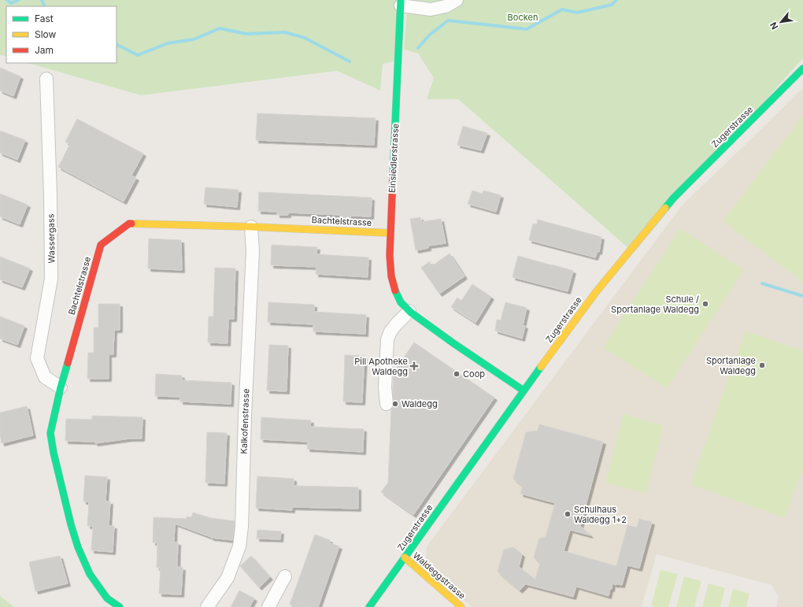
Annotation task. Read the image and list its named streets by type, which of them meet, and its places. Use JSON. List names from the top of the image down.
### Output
{
  "streets": {
    "street": [
      "Zugerstrasse",
      "Einsiedlerstrasse",
      "Bachtelstrasse",
      "Wassergass",
      "Kalkofenstrasse",
      "Waldeggstrasse"
    ]
  },
  "crossings": [
    ["Zugerstrasse", "Einsiedlerstrasse"],
    ["Zugerstrasse", "Waldeggstrasse"],
    ["Einsiedlerstrasse", "Bachtelstrasse"],
    ["Bachtelstrasse", "Wassergass"],
    ["Bachtelstrasse", "Kalkofenstrasse"]
  ],
  "parks": ["Bocken"],
  "places": {
    "other": [
      "Schule / Sportanlage Waldegg",
      "Sportanlage Waldegg",
      "Coop",
      "Waldegg",
      "Schulhaus Waldegg 1+2"
    ],
    "health": ["Pill Apotheke Waldegg"]
  },
  "legend": ["Fast", "Slow", "Jam"],
  "north": "bottom left"
}
